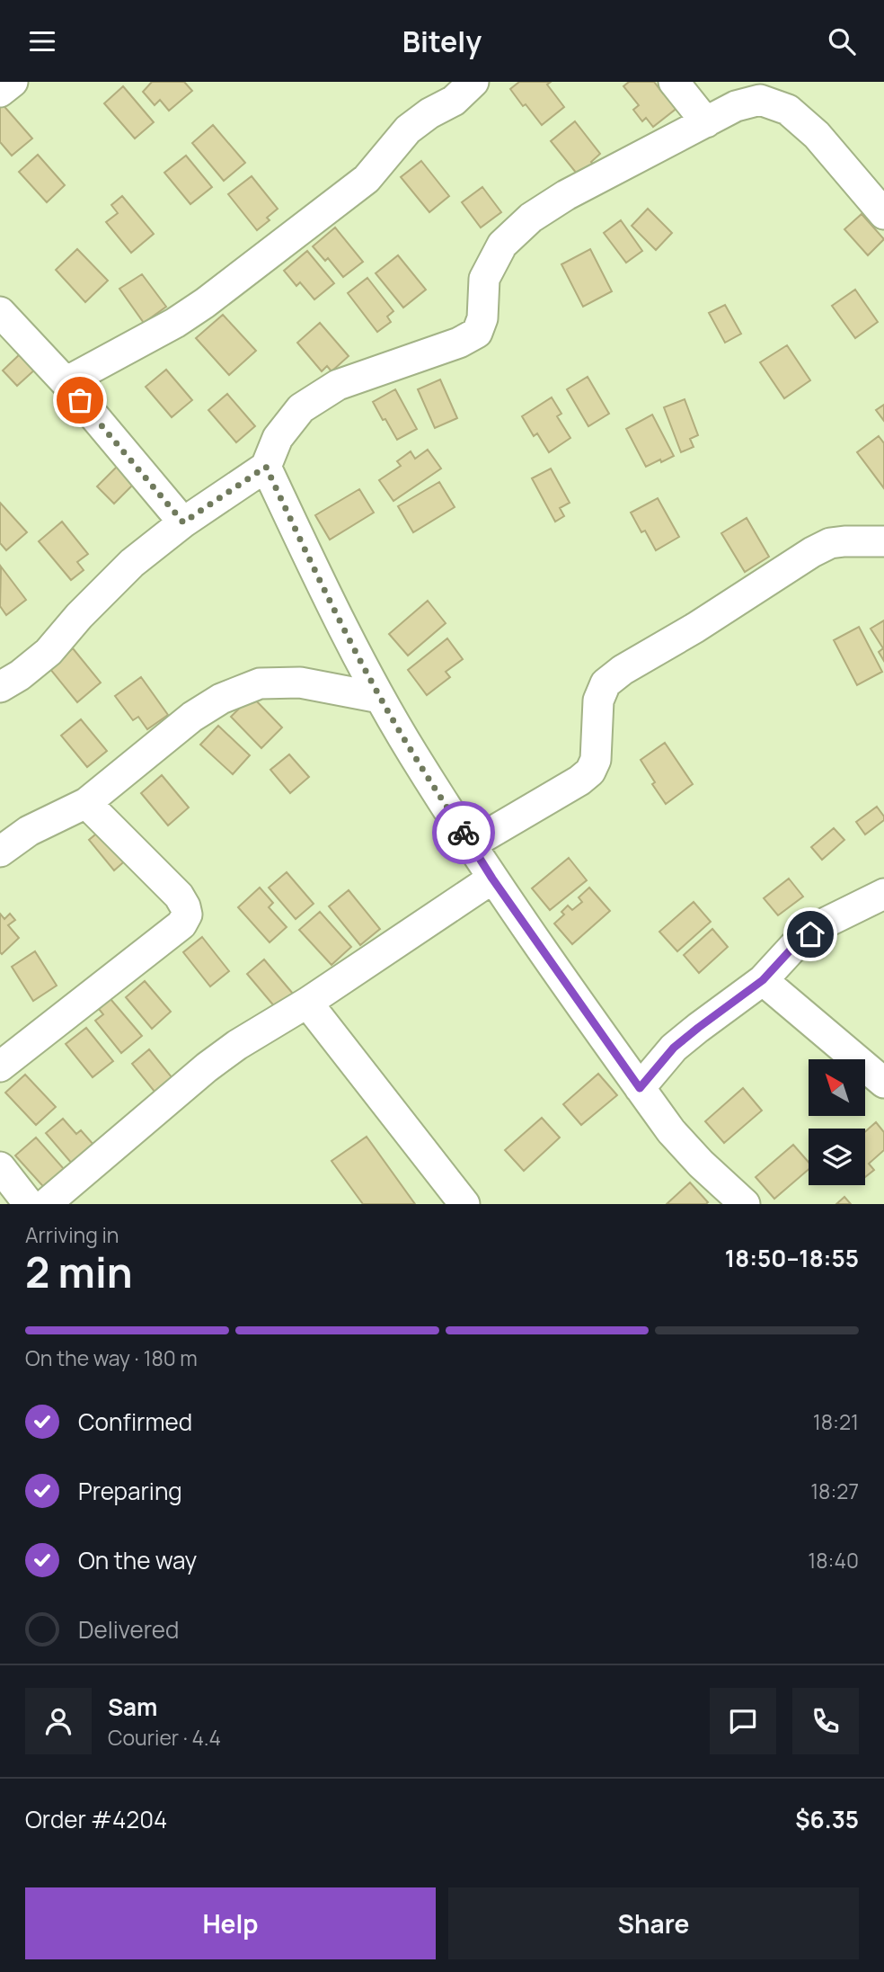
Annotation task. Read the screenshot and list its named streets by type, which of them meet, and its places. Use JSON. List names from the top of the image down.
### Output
{
  "north": "top left",
  "page": {
    "header": "Bitely",
    "heading": ["2 min", "Arriving in", "18:50–18:55"],
    "panel": [
      "Sam",
      "Courier · 4.4",
      "Order #4204",
      "$6.35"
    ],
    "bar": "On the way · 180 m",
    "list": [
      ["Confirmed", "18:21"],
      ["Preparing", "18:27"],
      ["On the way", "18:40"],
      "Delivered"
    ],
    "buttons": ["Help", "Share"]
  }
}
